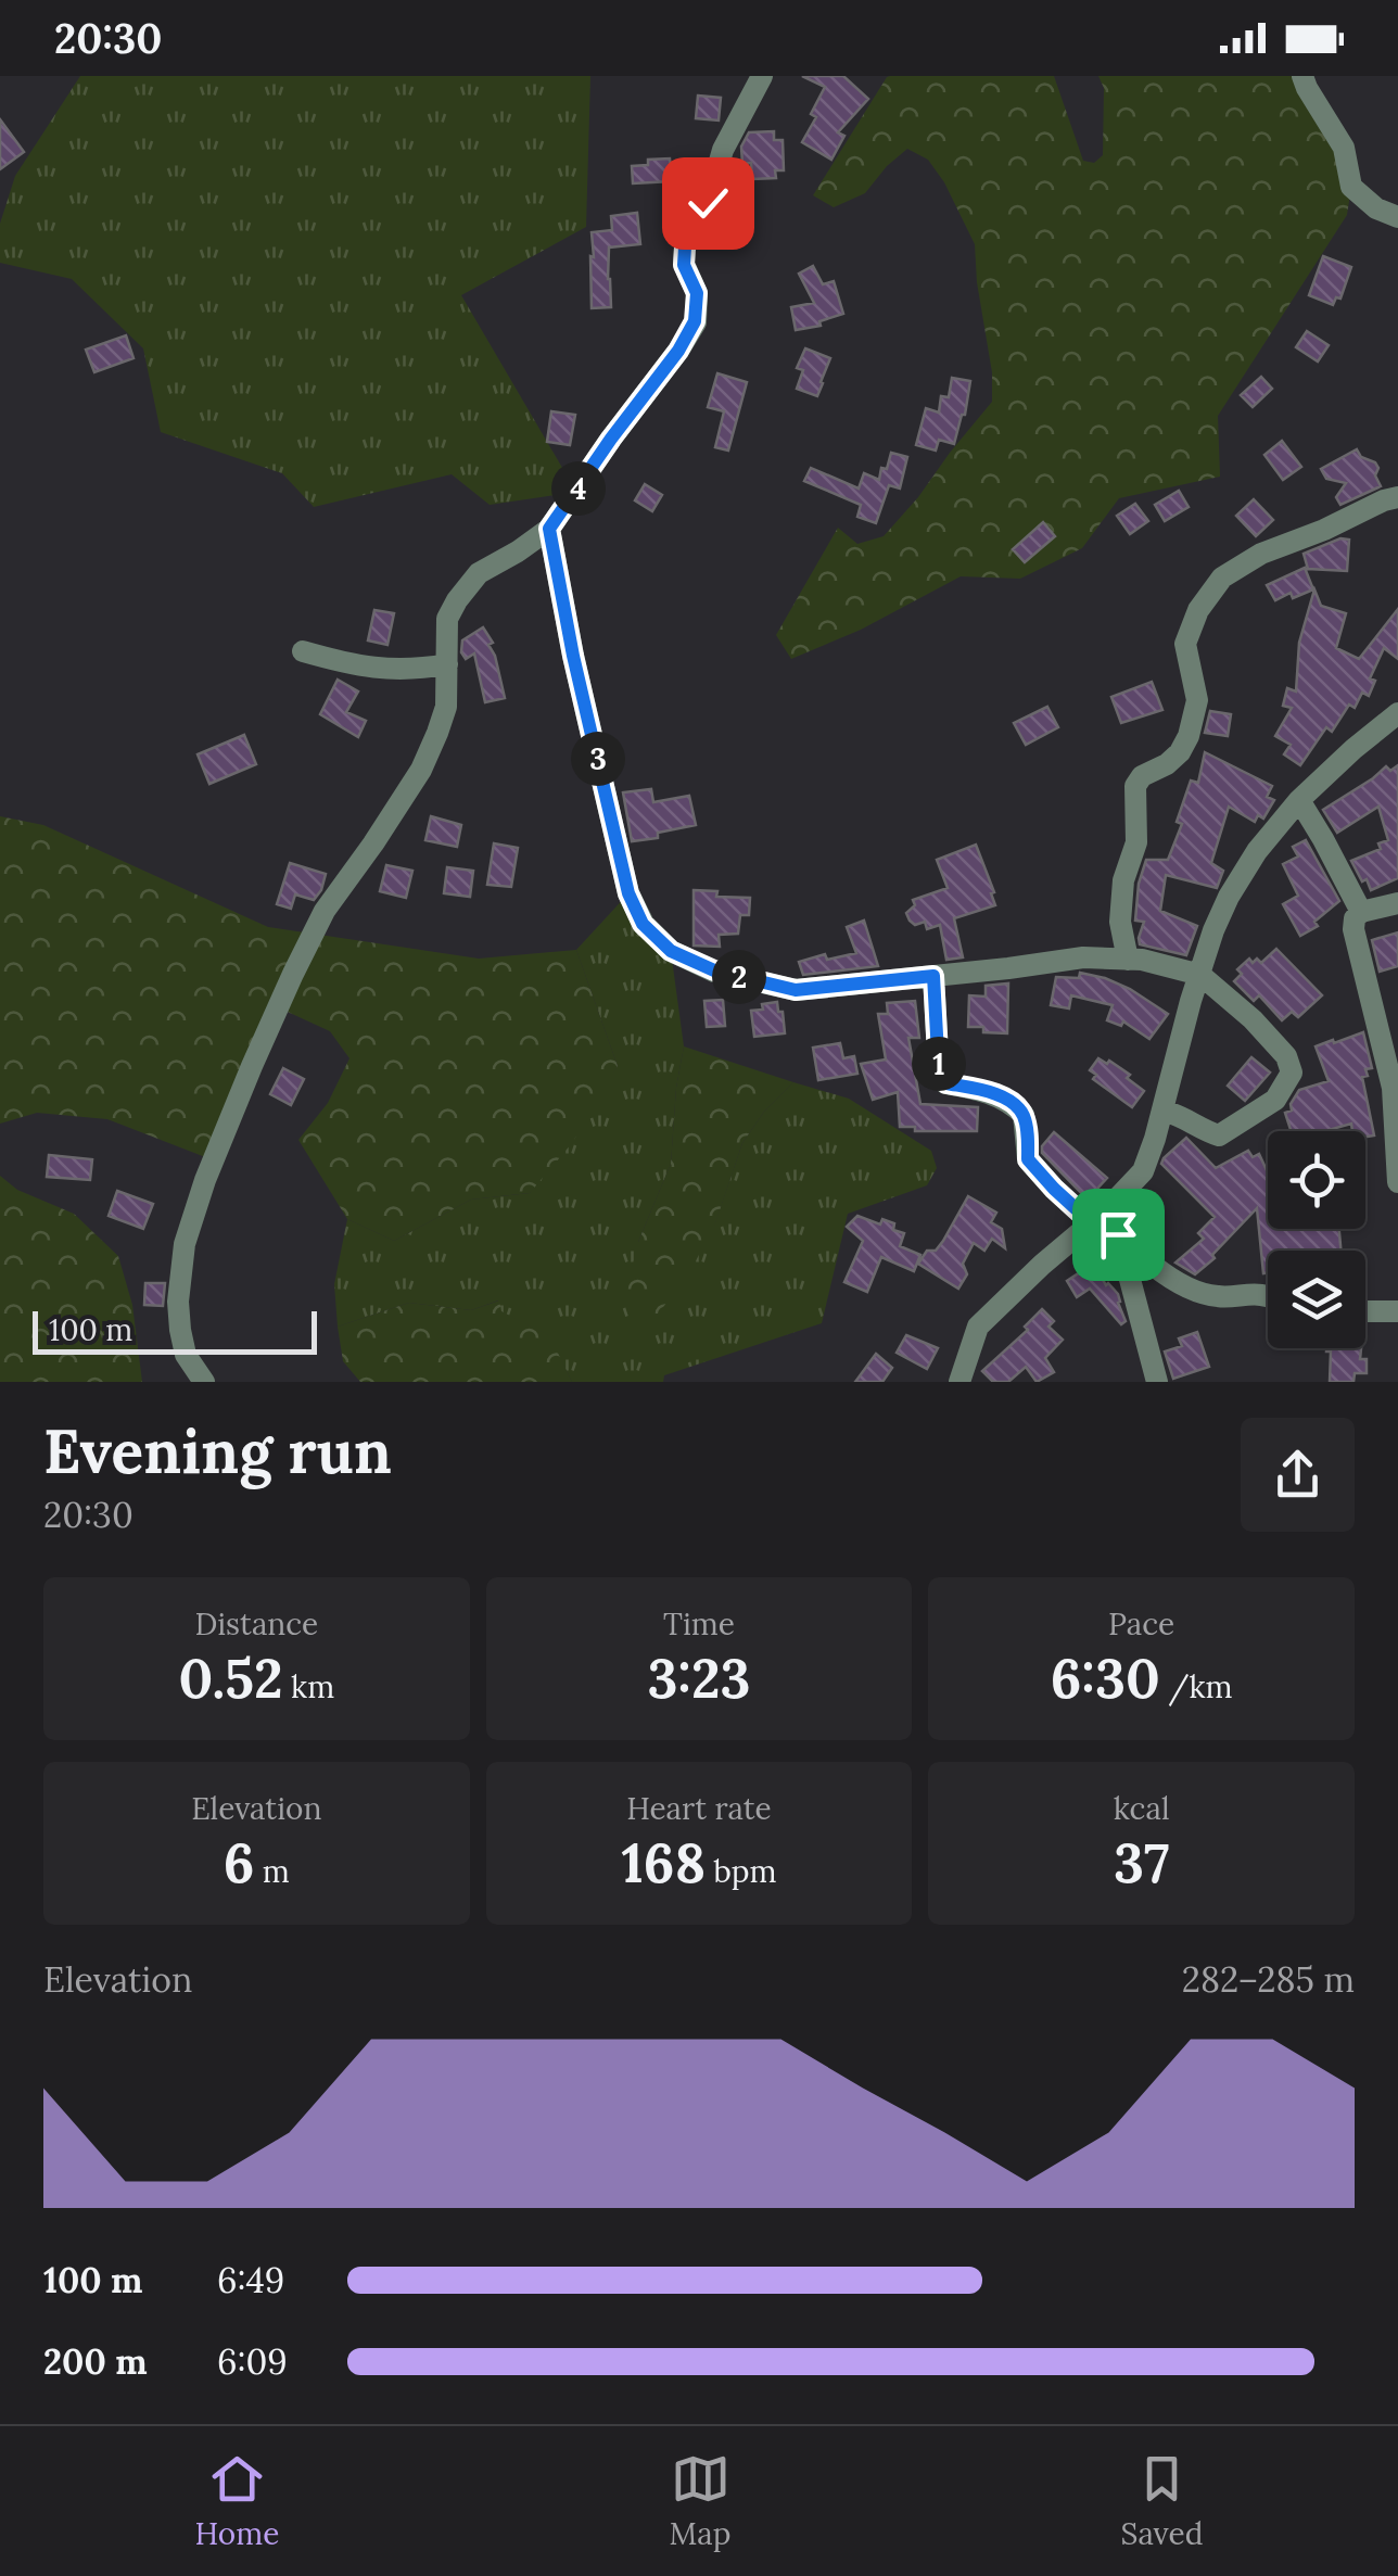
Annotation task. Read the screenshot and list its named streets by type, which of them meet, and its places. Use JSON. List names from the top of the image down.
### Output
{
  "scale_bar": "100 m",
  "page": {
    "status": "20:30",
    "pins": [
      "4",
      "3",
      "2",
      "1"
    ],
    "scale": "100 m",
    "heading": ["Evening run", "20:30"],
    "stats": [
      ["Distance", "0.52 km"],
      ["Time", "3:23"],
      ["Pace", "6:30 /km"],
      ["Elevation", "6 m"],
      ["Heart rate", "168 bpm"],
      ["kcal", "37"]
    ],
    "chart": ["Elevation", "282–285 m"],
    "list": [
      {
        "name": "100 m",
        "note": "6:49"
      },
      {
        "name": "200 m",
        "note": "6:09"
      }
    ],
    "tabs": ["Home", "Map", "Saved"]
  }
}
